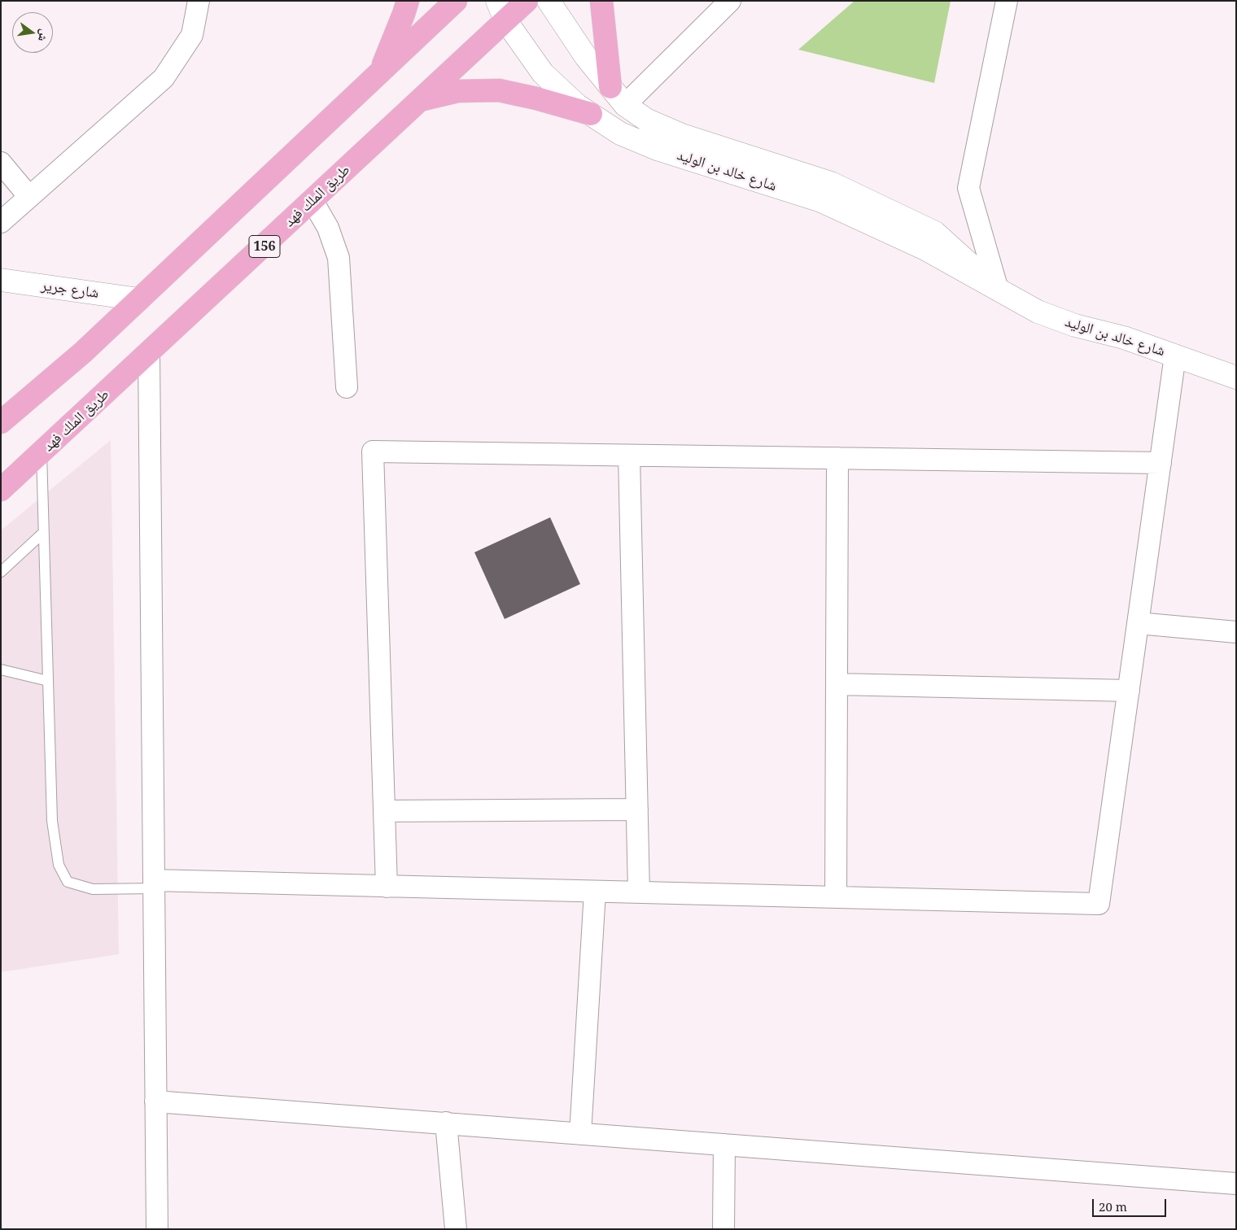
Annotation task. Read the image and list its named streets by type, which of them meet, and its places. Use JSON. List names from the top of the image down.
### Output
{
  "streets": {
    "highway": ["طريق الملك فهد", "156"],
    "street": ["شارع خالد بن الوليد", "شارع جرير"]
  },
  "crossings": [
    ["شارع خالد بن الوليد", "طريق الملك فهد"]
  ],
  "scale_bar": "20 m",
  "north": "right"
}
